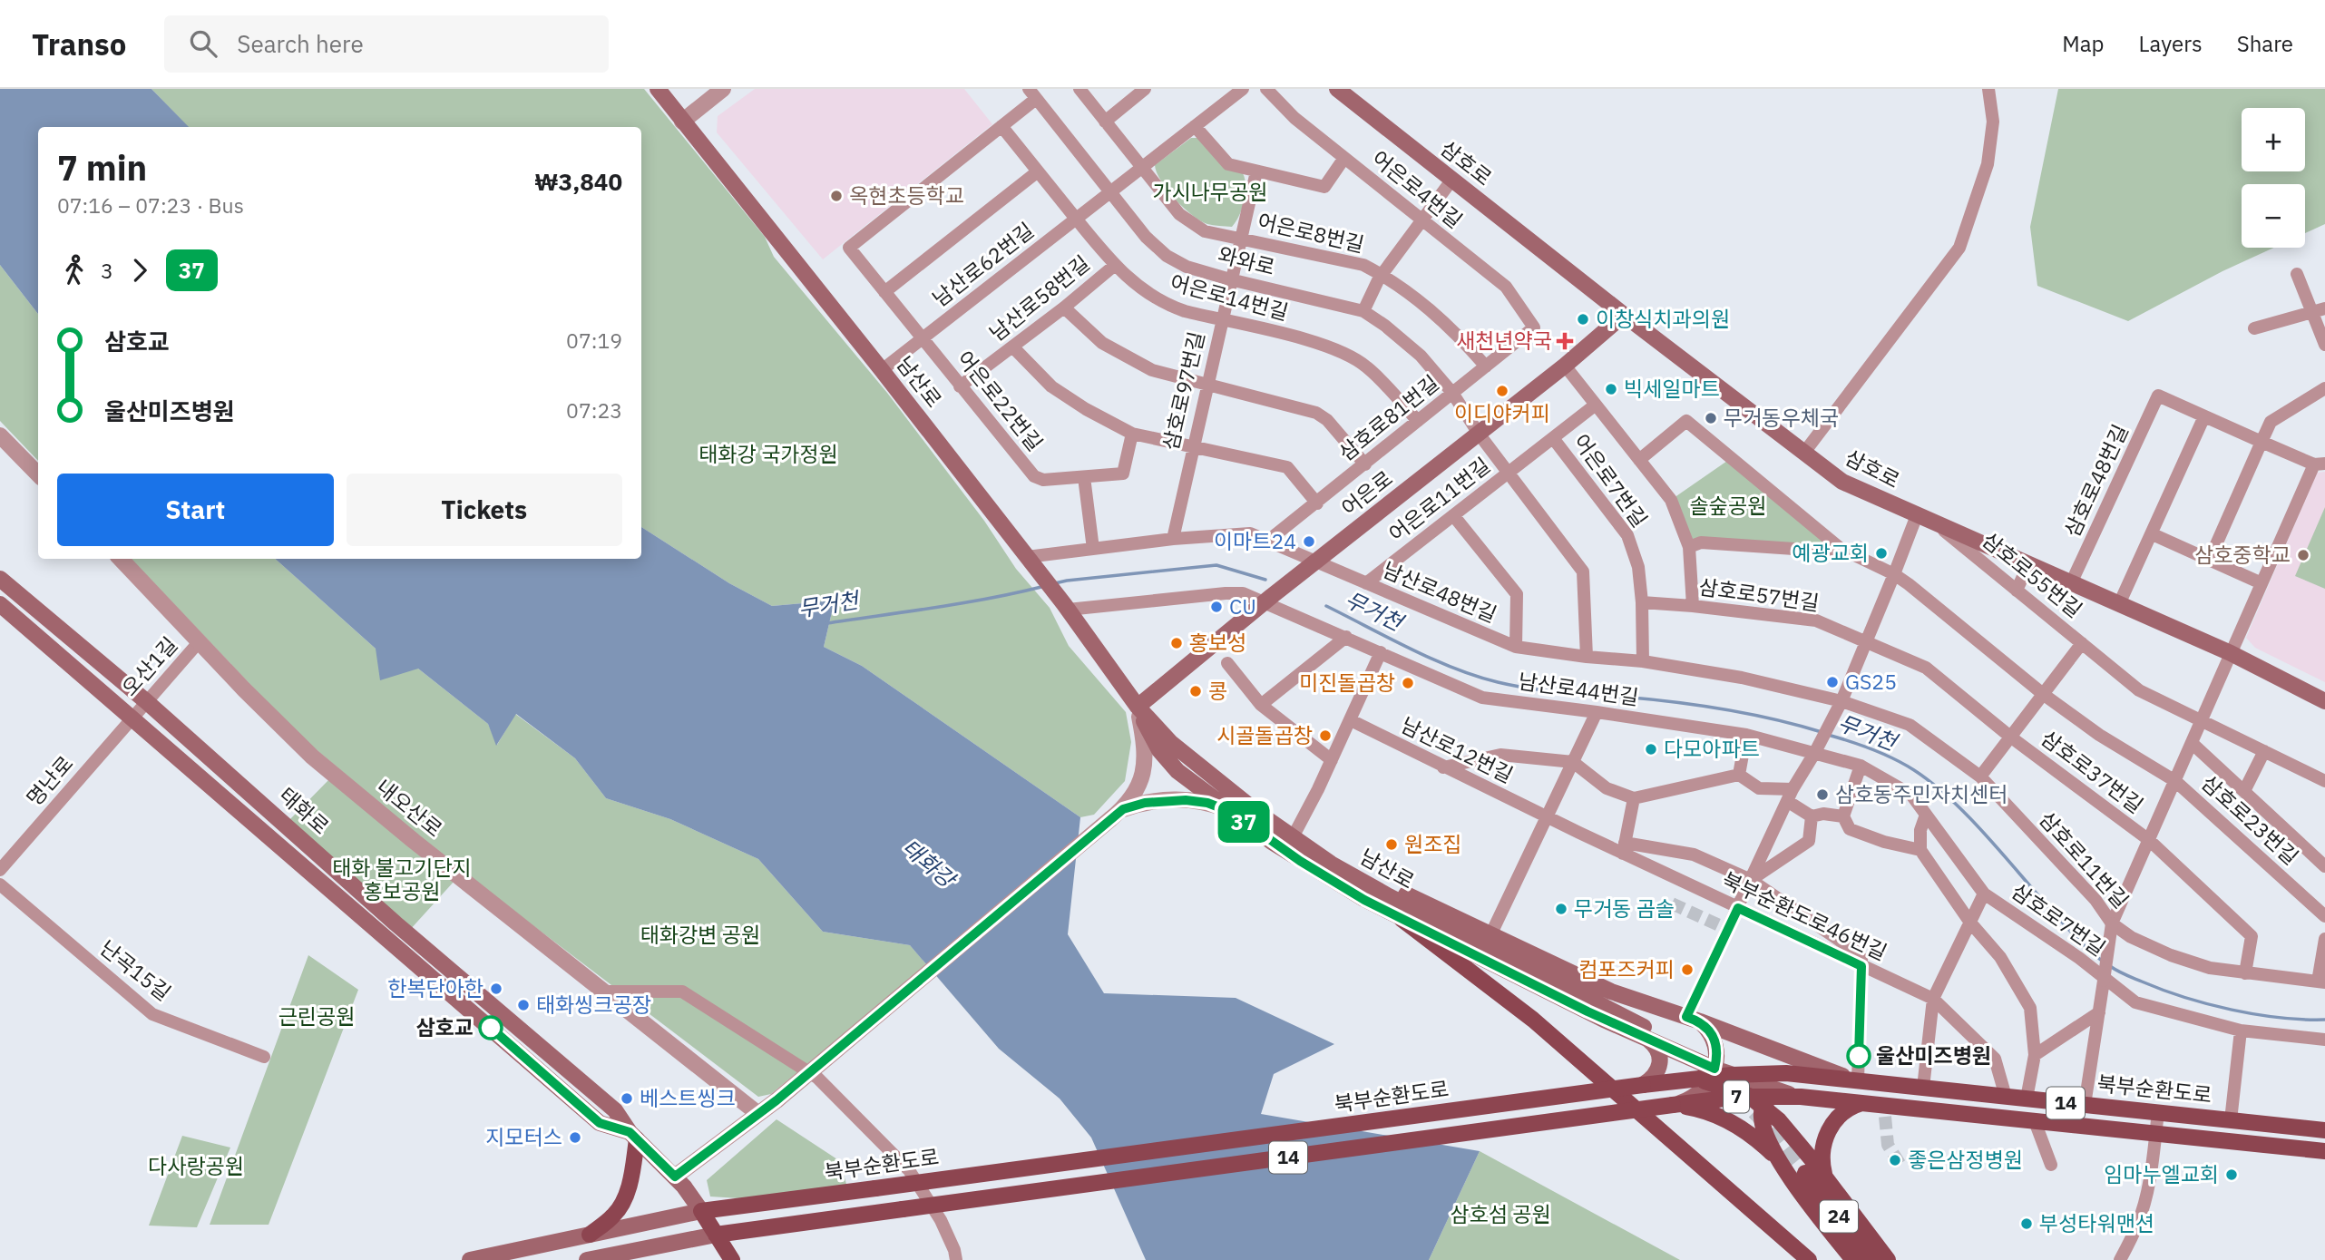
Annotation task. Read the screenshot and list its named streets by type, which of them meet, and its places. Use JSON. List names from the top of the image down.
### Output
{
  "streets": {
    "main road": [
      "삼호로",
      "남산로",
      "어은로",
      "태화로",
      "북부순환도로",
      "7",
      "14",
      "24"
    ],
    "street": [
      "어은로4번길",
      "어은로8번길",
      "와와로",
      "남산로62번길",
      "어은로14번길",
      "남산로58번길",
      "삼호로97번길",
      "어은로22번길",
      "삼호로81번길",
      "어은로7번길",
      "삼호로48번길",
      "어은로11번길",
      "삼호로55번길",
      "남산로48번길",
      "삼호로57번길",
      "오산1길",
      "남산로44번길",
      "남산로12번길",
      "삼호로37번길",
      "명난로",
      "내오산로",
      "삼호로23번길",
      "삼호로11번길",
      "북부순환도로46번길",
      "삼호로7번길",
      "난곡15길"
    ]
  },
  "crossings": [
    ["삼호로", "삼호로48번길"],
    ["삼호로", "어은로"],
    ["삼호로", "삼호로55번길"],
    ["삼호로", "삼호로37번길"],
    ["어은로4번길", "삼호로81번길"],
    ["어은로8번길", "남산로62번길"],
    ["어은로8번길", "삼호로97번길"],
    ["어은로8번길", "삼호로81번길"],
    ["와와로", "남산로62번길"],
    ["와와로", "삼호로97번길"],
    ["와와로", "삼호로81번길"],
    ["와와로", "어은로"],
    ["와와로", "어은로11번길"],
    ["남산로62번길", "어은로14번길"],
    ["남산로62번길", "남산로"],
    ["남산로62번길", "어은로22번길"],
    ["어은로14번길", "남산로58번길"],
    ["어은로14번길", "삼호로97번길"],
    ["어은로14번길", "어은로22번길"],
    ["어은로14번길", "삼호로81번길"],
    ["남산로58번길", "어은로22번길"],
    ["남산로", "어은로"],
    ["남산로", "남산로48번길"],
    ["남산로", "남산로44번길"],
    ["삼호로97번길", "남산로48번길"],
    ["삼호로81번길", "남산로48번길"],
    ["어은로7번길", "남산로48번길"],
    ["어은로7번길", "삼호로57번길"],
    ["어은로", "어은로11번길"],
    ["어은로", "남산로48번길"],
    ["어은로", "남산로44번길"],
    ["어은로11번길", "남산로48번길"],
    ["삼호로55번길", "삼호로37번길"],
    ["삼호로55번길", "삼호로11번길"],
    ["남산로48번길", "삼호로11번길"],
    ["오산1길", "명난로"],
    ["오산1길", "내오산로"],
    ["오산1길", "태화로"],
    ["남산로44번길", "삼호로7번길"],
    ["남산로12번길", "북부순환도로46번길"],
    ["삼호로37번길", "삼호로23번길"],
    ["삼호로37번길", "삼호로11번길"],
    ["삼호로37번길", "북부순환도로"],
    ["명난로", "태화로"],
    ["태화로", "북부순환도로"],
    ["북부순환도로46번길", "북부순환도로"],
    ["7", "14"]
  ],
  "water": ["무거천", "태화강"],
  "parks": [
    "가시나무공원",
    "태화강 국가정원",
    "솔숲공원",
    "태화 불고기단지 홍보공원",
    "태화강변 공원",
    "근린공원",
    "다사랑공원",
    "삼호섬 공원"
  ],
  "places": {
    "other": [
      "옥현초등학교",
      "이창식치과의원",
      "빅세일마트",
      "이디야커피",
      "무거동우체국",
      "이마트24",
      "예광교회",
      "삼호중학교",
      "CU",
      "홍보성",
      "GS25",
      "미진돌곱창",
      "콩",
      "시골돌곱창",
      "다모아파트",
      "삼호동주민자치센터",
      "원조집",
      "무거동 곰솔",
      "컴포즈커피",
      "한복단아한",
      "태화씽크공장",
      "삼호교",
      "울산미즈병원",
      "베스트씽크",
      "지모터스",
      "좋은삼정병원",
      "임마누엘교회",
      "부성타워맨션"
    ],
    "health": ["새천년약국"]
  },
  "lines": ["bus line 37"],
  "page": {
    "header": "Transo",
    "search": "Search here",
    "nav": ["Map", "Layers", "Share"],
    "on_map": "37",
    "map_buttons": ["+", "−"],
    "heading": ["7 min", "07:16 – 07:23 · Bus", "₩3,840"],
    "legs": ["3", "37"],
    "list": [
      {
        "name": "삼호교",
        "value": "07:19"
      },
      {
        "name": "울산미즈병원",
        "value": "07:23"
      }
    ],
    "buttons": ["Start", "Tickets"]
  }
}
